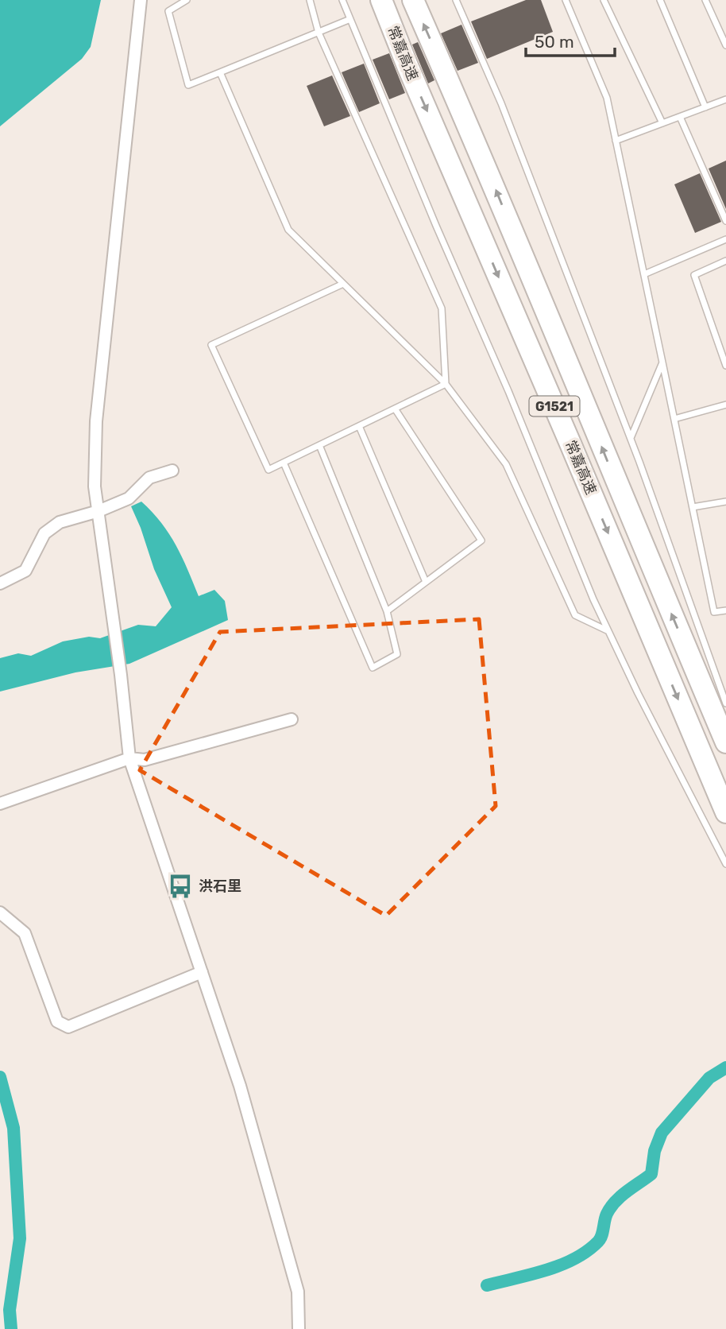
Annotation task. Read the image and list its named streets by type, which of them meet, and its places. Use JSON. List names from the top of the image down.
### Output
{
  "streets": {
    "highway": ["常嘉高速", "G1521"]
  },
  "places": {
    "bus stop": ["洪石里"]
  },
  "scale_bar": "50 m"
}
